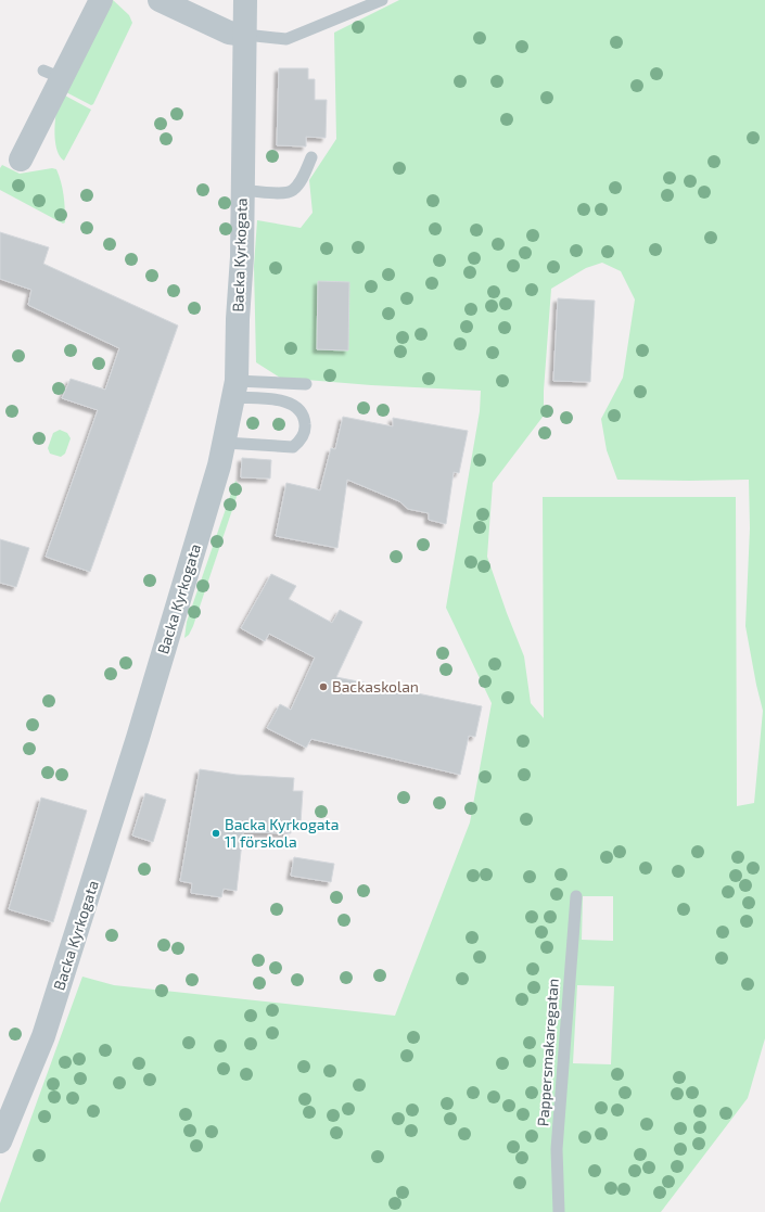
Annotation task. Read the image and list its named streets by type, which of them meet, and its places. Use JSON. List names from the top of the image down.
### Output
{
  "streets": {
    "street": ["Backa Kyrkogata"],
    "lane": ["Pappersmakaregatan"]
  },
  "places": ["Backaskolan", "Backa Kyrkogata 11 förskola"]
}
